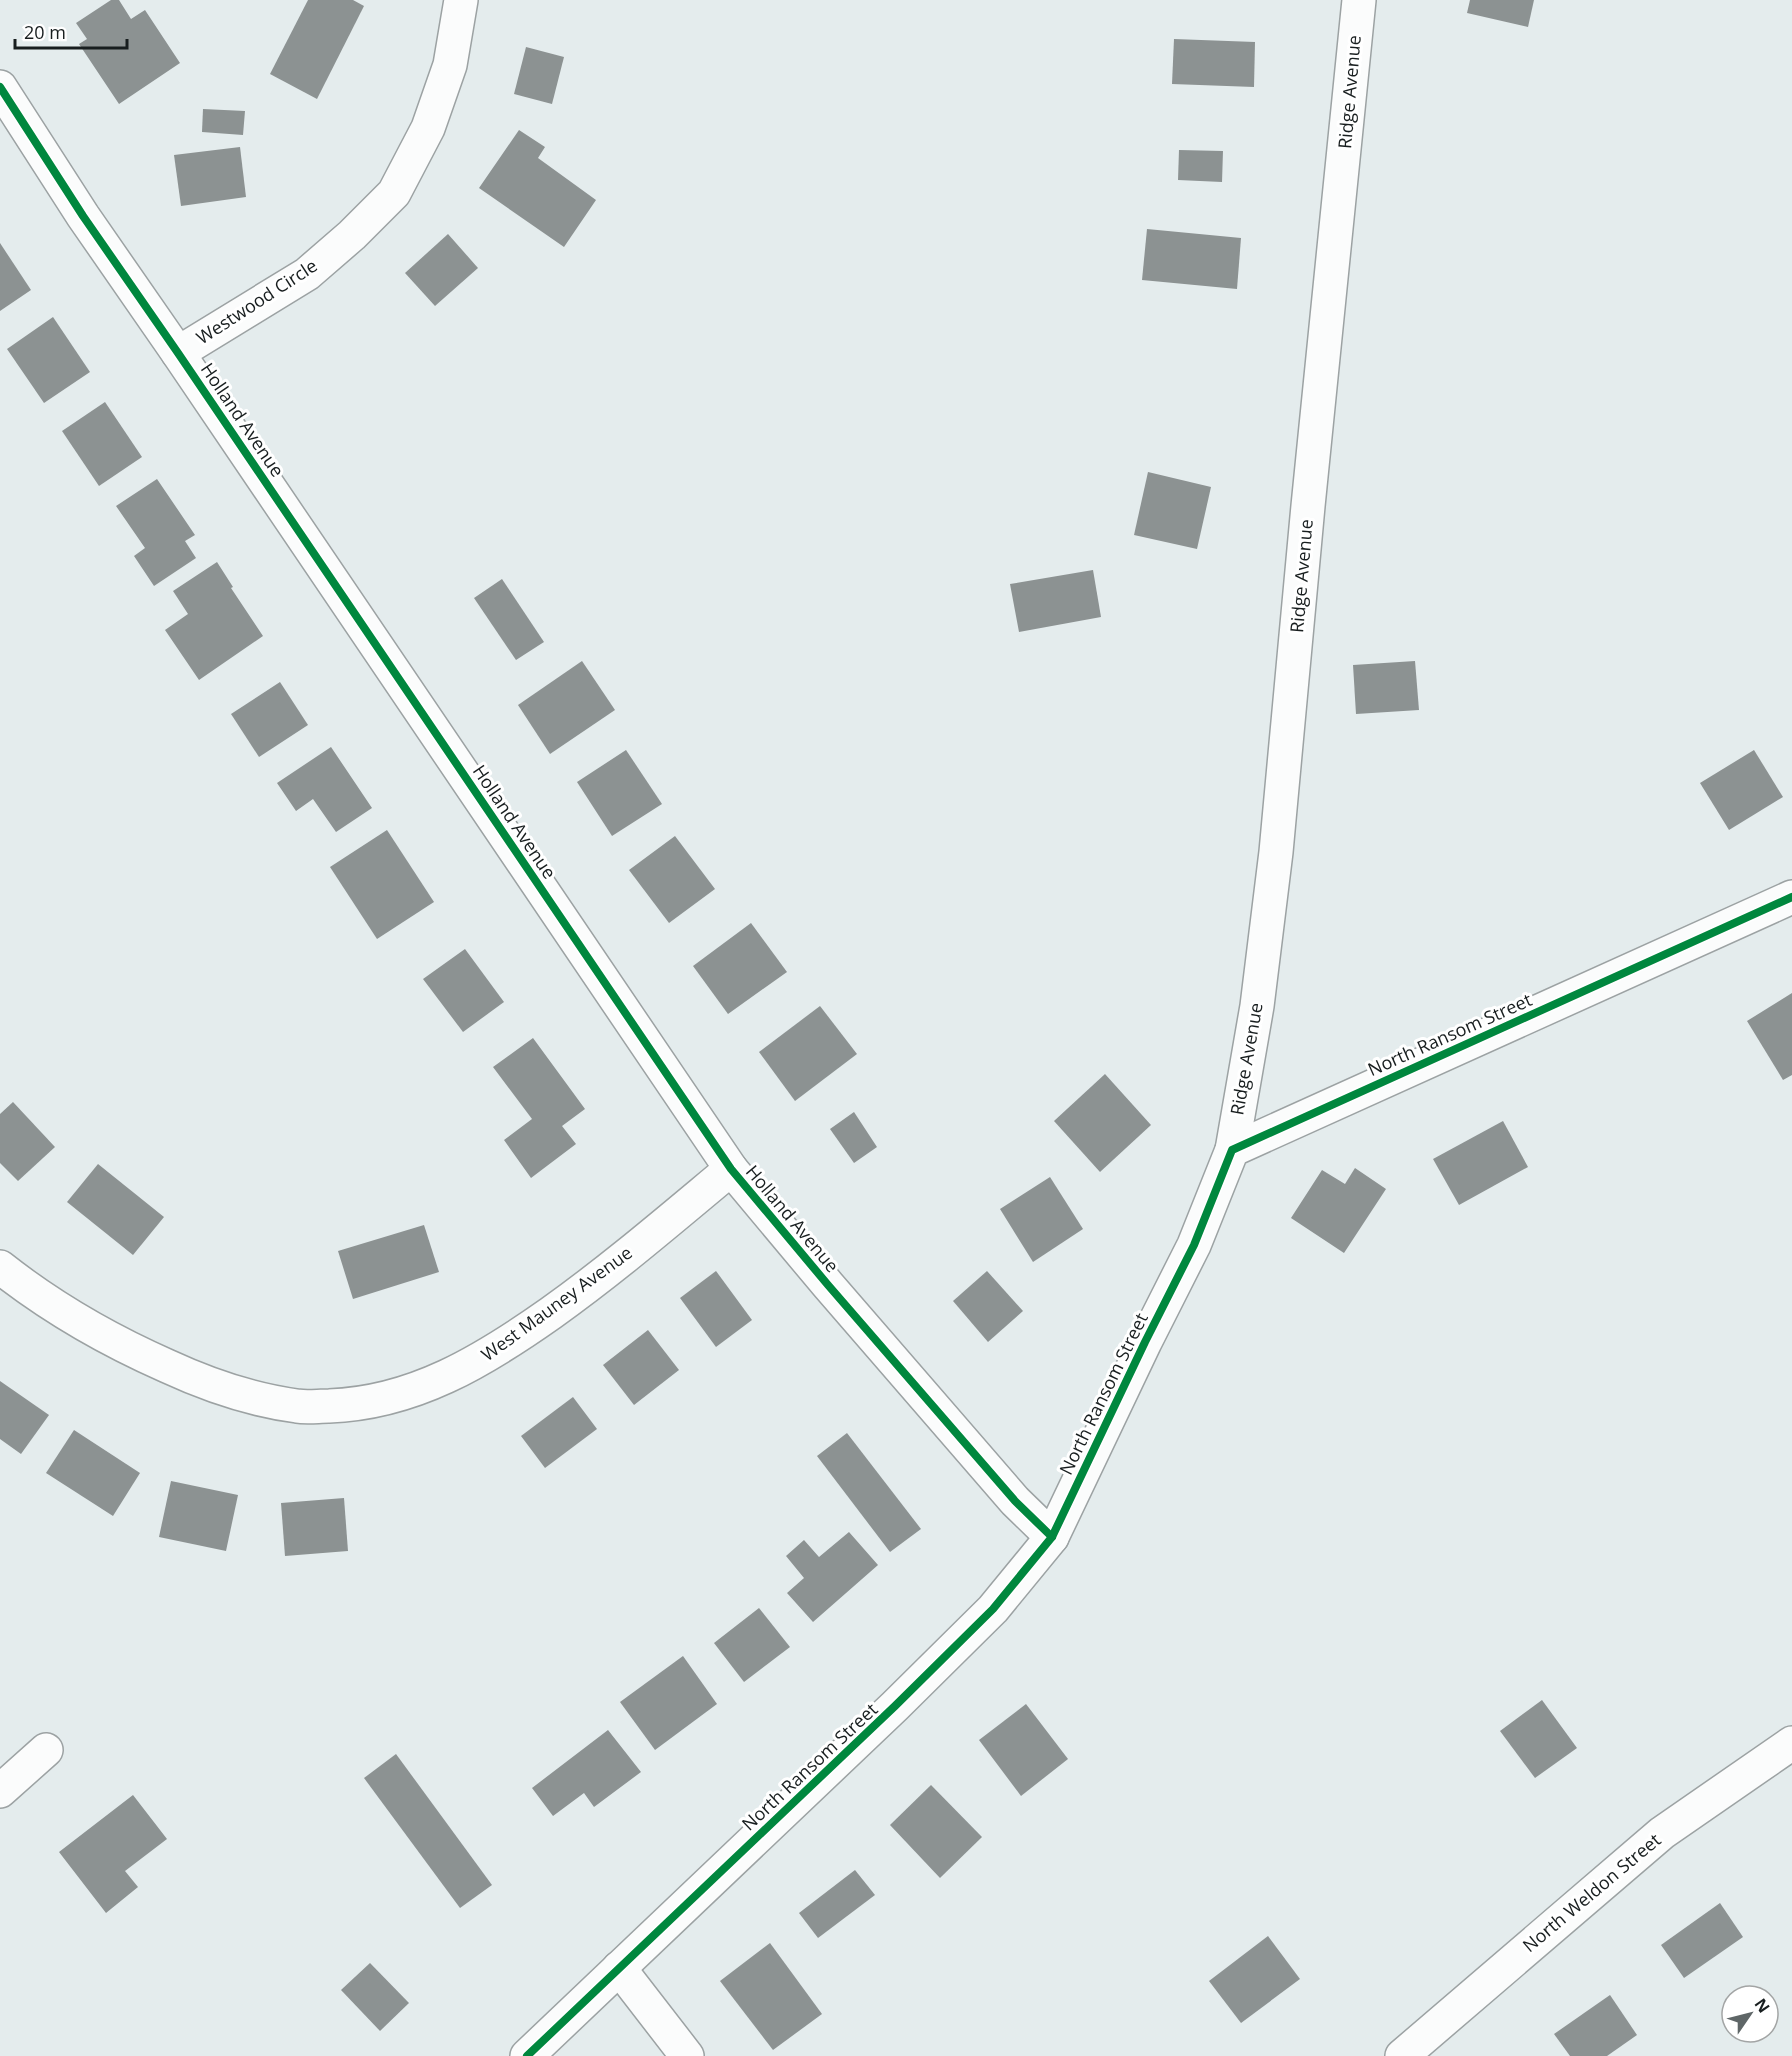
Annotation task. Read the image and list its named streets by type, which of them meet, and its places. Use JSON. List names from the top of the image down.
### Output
{
  "streets": {
    "street": [
      "Ridge Avenue",
      "Westwood Circle",
      "Holland Avenue",
      "North Ransom Street",
      "West Mauney Avenue",
      "North Weldon Street"
    ]
  },
  "crossings": [
    ["Ridge Avenue", "North Ransom Street"],
    ["Westwood Circle", "Holland Avenue"],
    ["Holland Avenue", "North Ransom Street"],
    ["Holland Avenue", "West Mauney Avenue"]
  ],
  "scale_bar": "20 m",
  "north": "top right"
}
